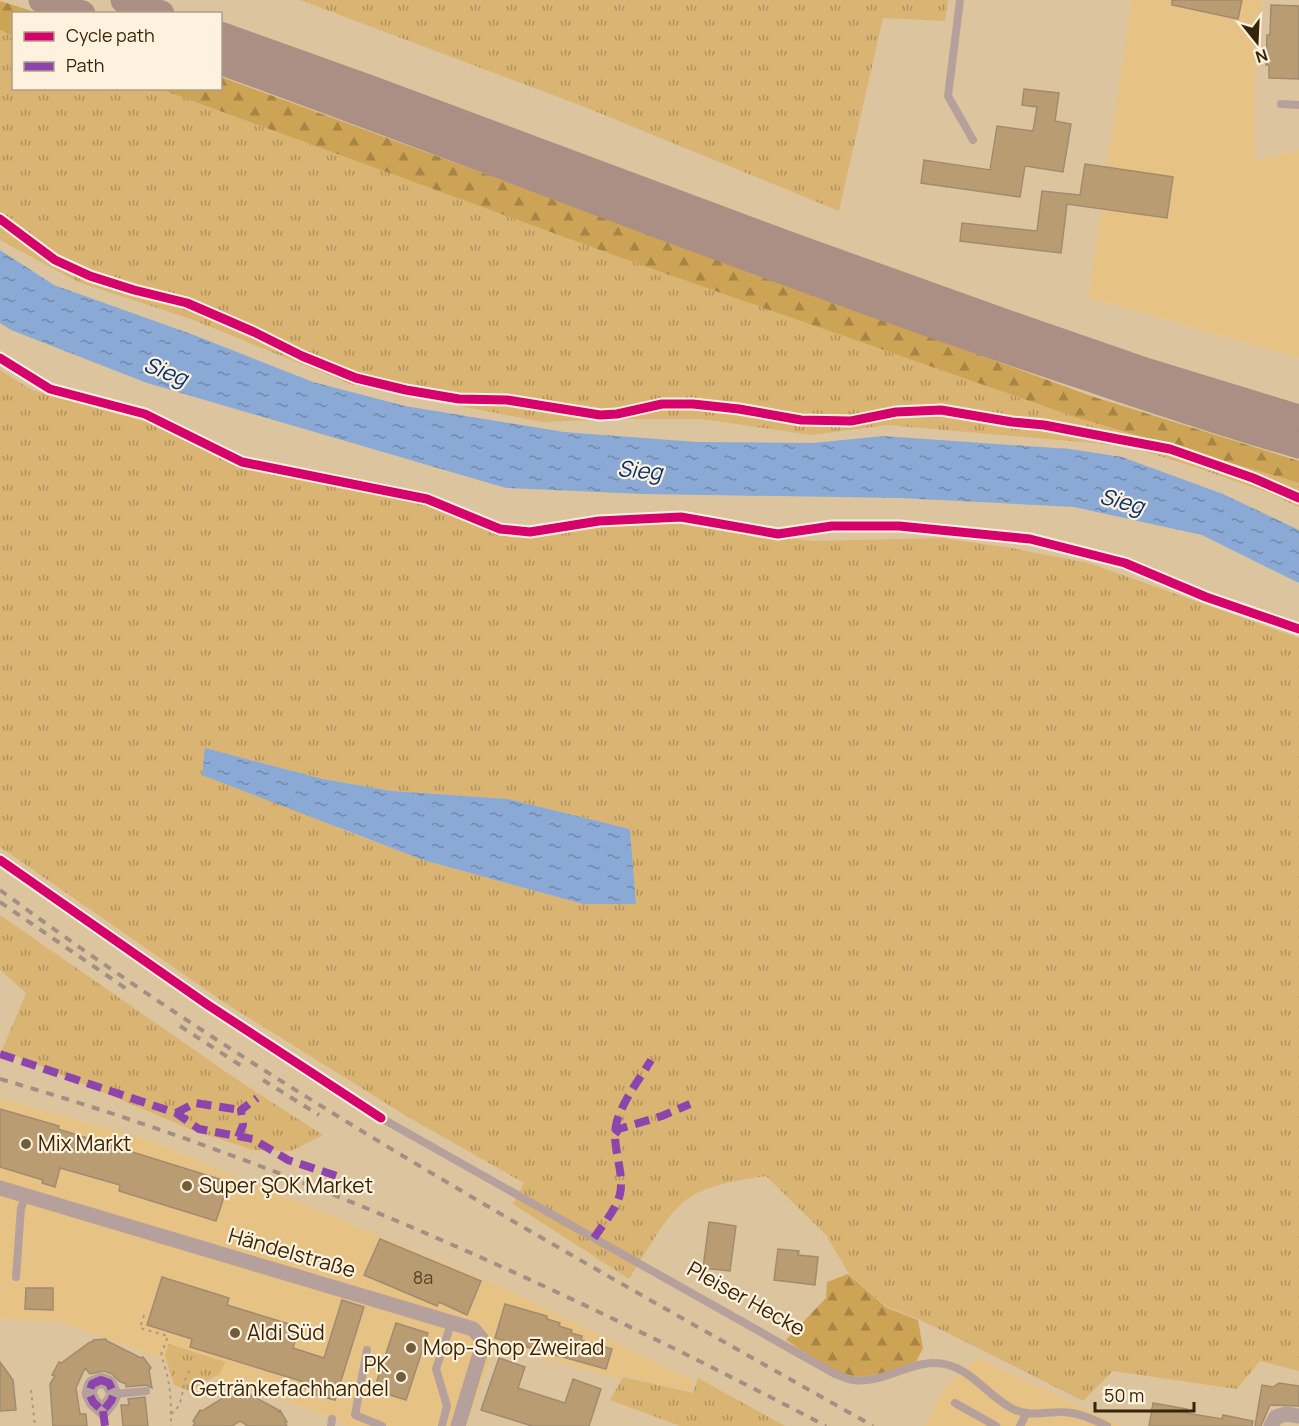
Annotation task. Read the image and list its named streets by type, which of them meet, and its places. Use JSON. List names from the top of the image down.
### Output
{
  "streets": {
    "street": ["Händelstraße"],
    "lane": ["Pleiser Hecke"]
  },
  "water": ["Sieg"],
  "places": [
    "Mix Markt",
    "Super ŞOK Market",
    "Aldi Süd",
    "Mop-Shop Zweirad",
    "PK Getränkefachhandel"
  ],
  "house_numbers": ["8a"],
  "legend": ["Cycle path", "Path"],
  "scale_bar": "50 m",
  "north": "bottom"
}
